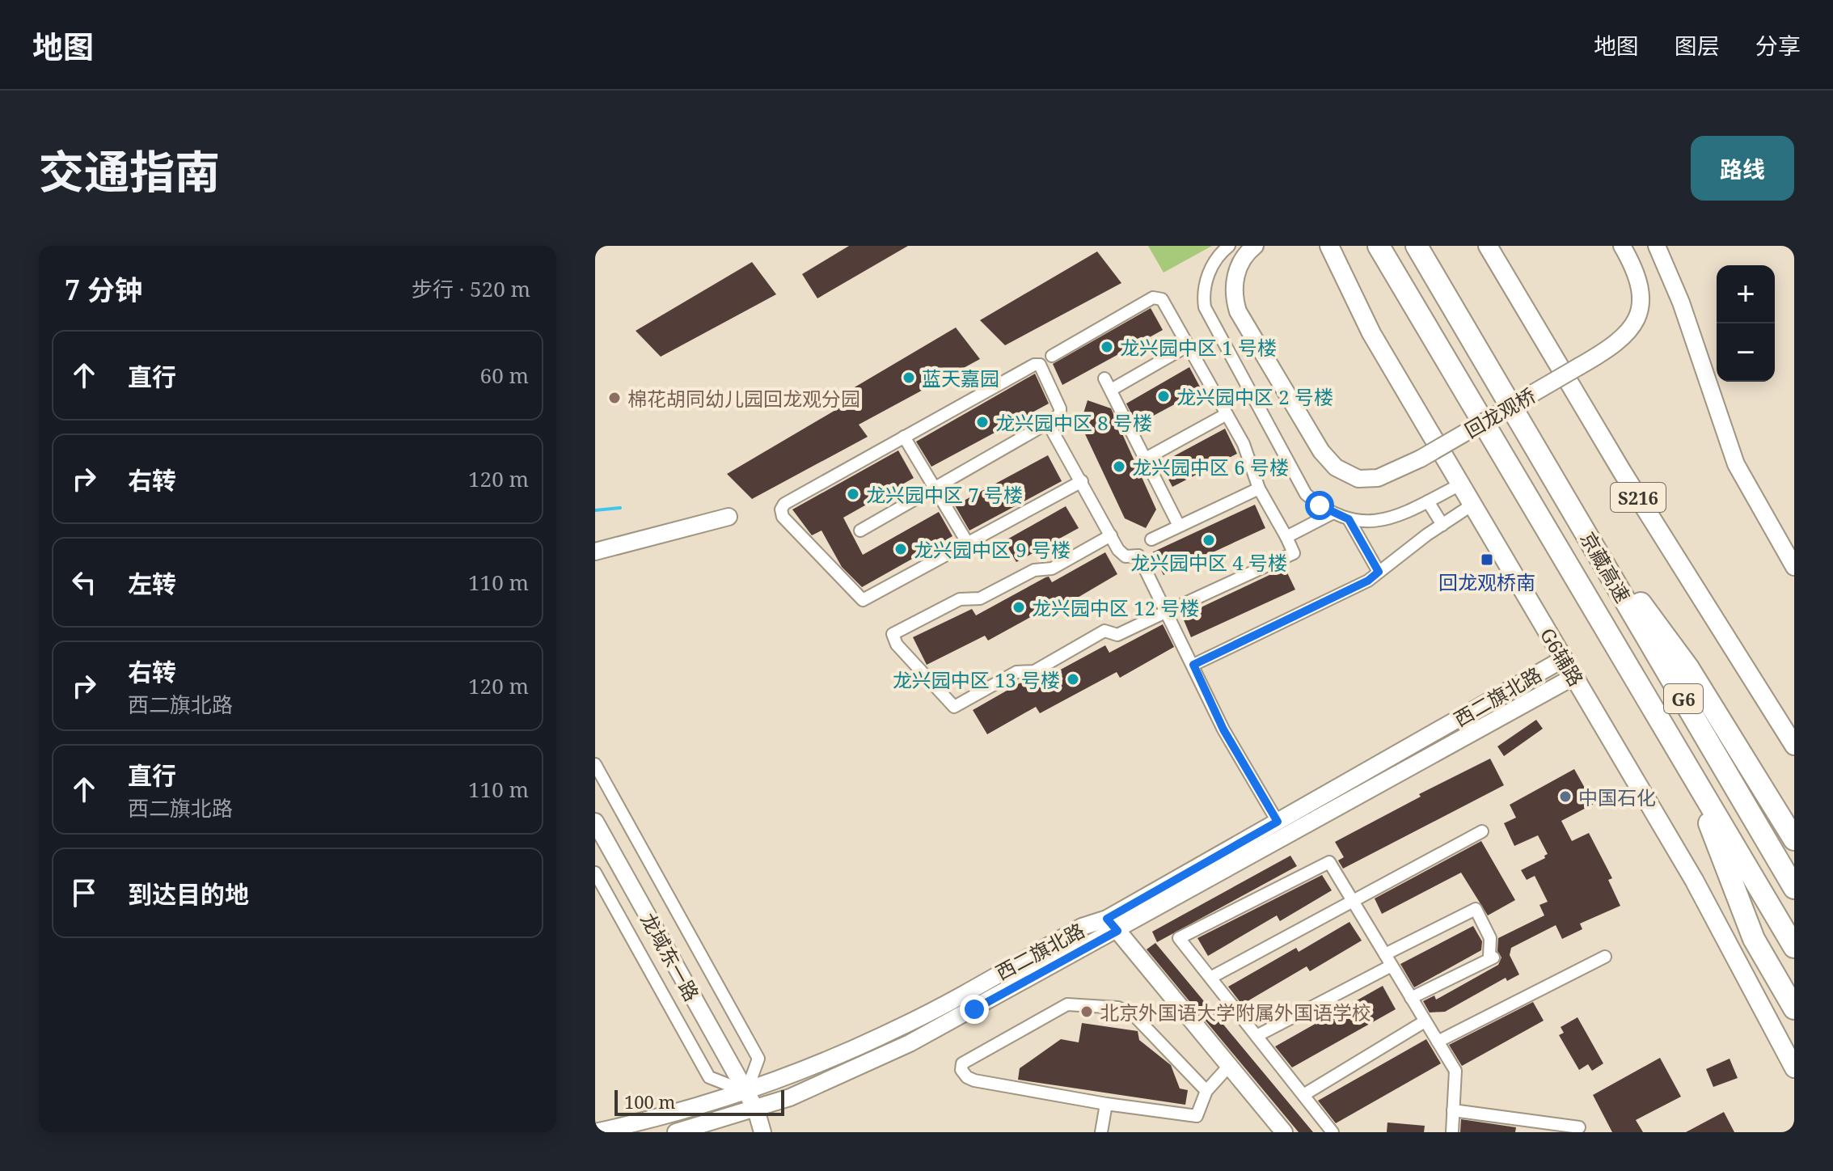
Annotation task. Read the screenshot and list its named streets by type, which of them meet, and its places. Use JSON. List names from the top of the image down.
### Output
{
  "streets": {
    "highway": ["京藏高速", "G6"],
    "main road": [
      "回龙观桥",
      "S216",
      "G6辅路",
      "西二旗北路",
      "龙域东一路"
    ]
  },
  "crossings": [
    ["G6辅路", "西二旗北路"],
    ["西二旗北路", "龙域东一路"]
  ],
  "places": {
    "other": [
      "龙兴园中区 1 号楼",
      "蓝天嘉园",
      "龙兴园中区 2 号楼",
      "棉花胡同幼儿园回龙观分园",
      "龙兴园中区 8 号楼",
      "龙兴园中区 6 号楼",
      "龙兴园中区 7 号楼",
      "龙兴园中区 4 号楼",
      "龙兴园中区 9 号楼",
      "龙兴园中区 12 号楼",
      "龙兴园中区 13 号楼",
      "中国石化",
      "北京外国语大学附属外国语学校"
    ],
    "transit": ["回龙观桥南"]
  },
  "scale_bar": "100 m",
  "page": {
    "header": "地图",
    "nav": ["地图", "图层", "分享"],
    "title": "交通指南",
    "buttons": "路线",
    "heading": ["7 分钟", "步行 · 520 m"],
    "map_buttons": ["+", "−"],
    "list": [
      ["直行", "60 m"],
      ["右转", "120 m"],
      ["左转", "110 m"],
      ["右转", "西二旗北路", "120 m"],
      ["直行", "西二旗北路", "110 m"],
      "到达目的地"
    ],
    "scale": "100 m"
  }
}
